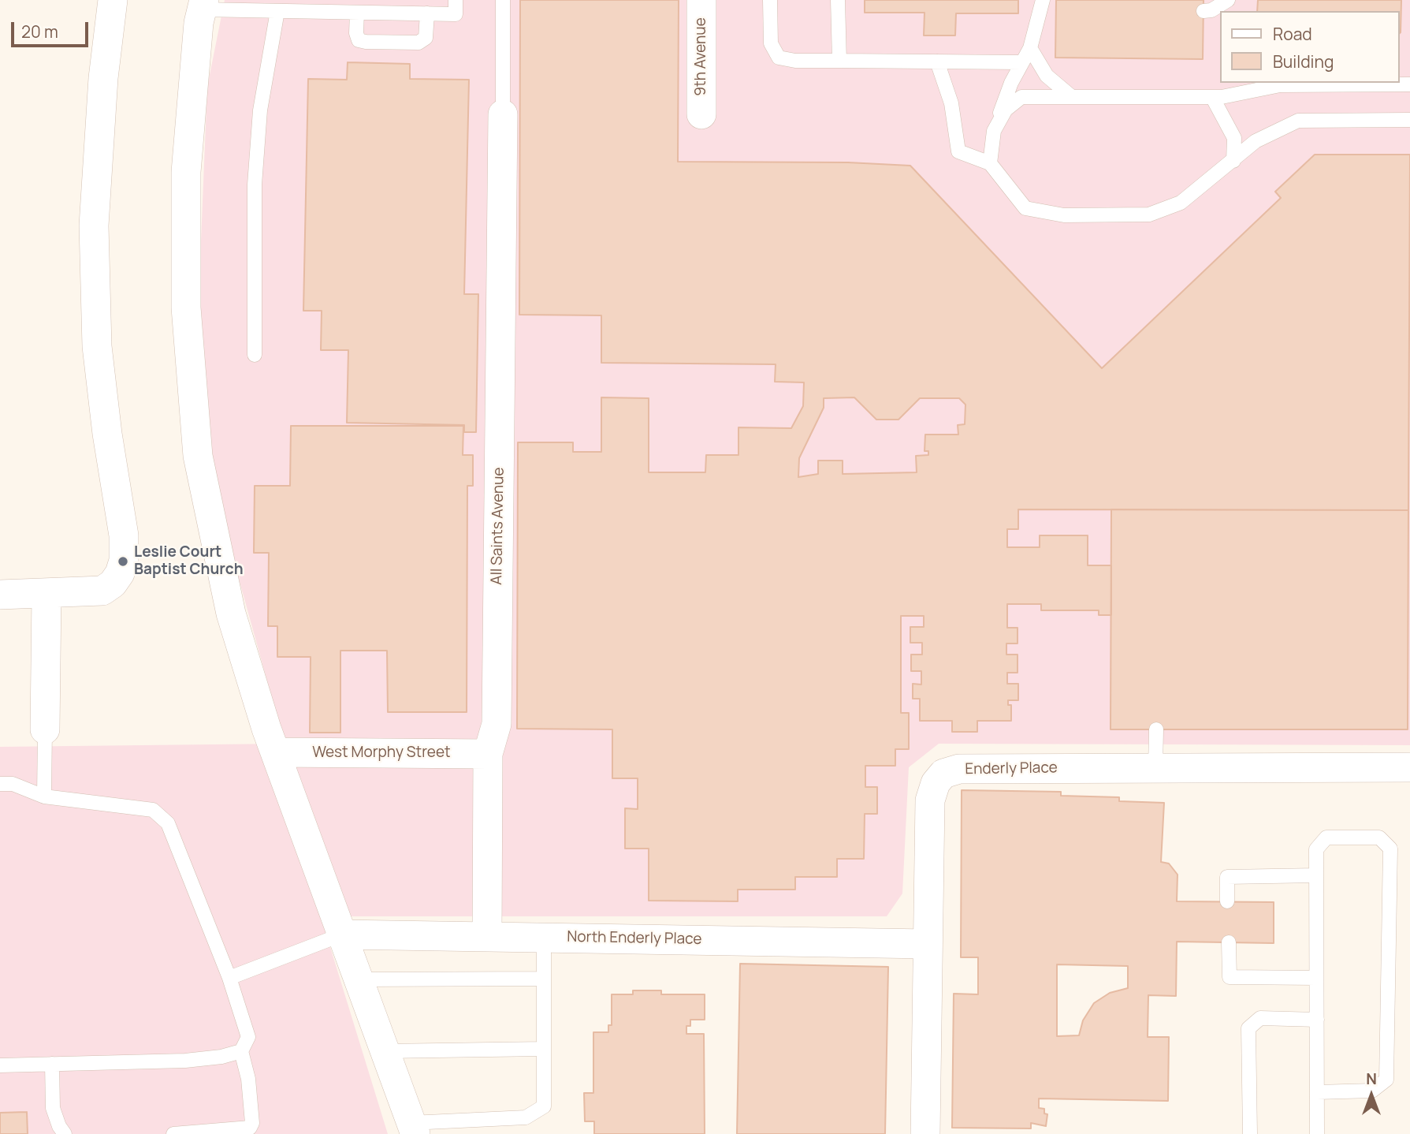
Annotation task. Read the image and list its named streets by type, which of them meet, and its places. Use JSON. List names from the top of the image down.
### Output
{
  "streets": {
    "street": [
      "9th Avenue",
      "All Saints Avenue",
      "West Morphy Street",
      "Enderly Place",
      "North Enderly Place"
    ]
  },
  "crossings": [
    ["All Saints Avenue", "West Morphy Street"],
    ["All Saints Avenue", "North Enderly Place"],
    ["Enderly Place", "North Enderly Place"]
  ],
  "places": ["Leslie Court Baptist Church"],
  "legend": ["Road", "Building"],
  "scale_bar": "20 m",
  "north": "top"
}
